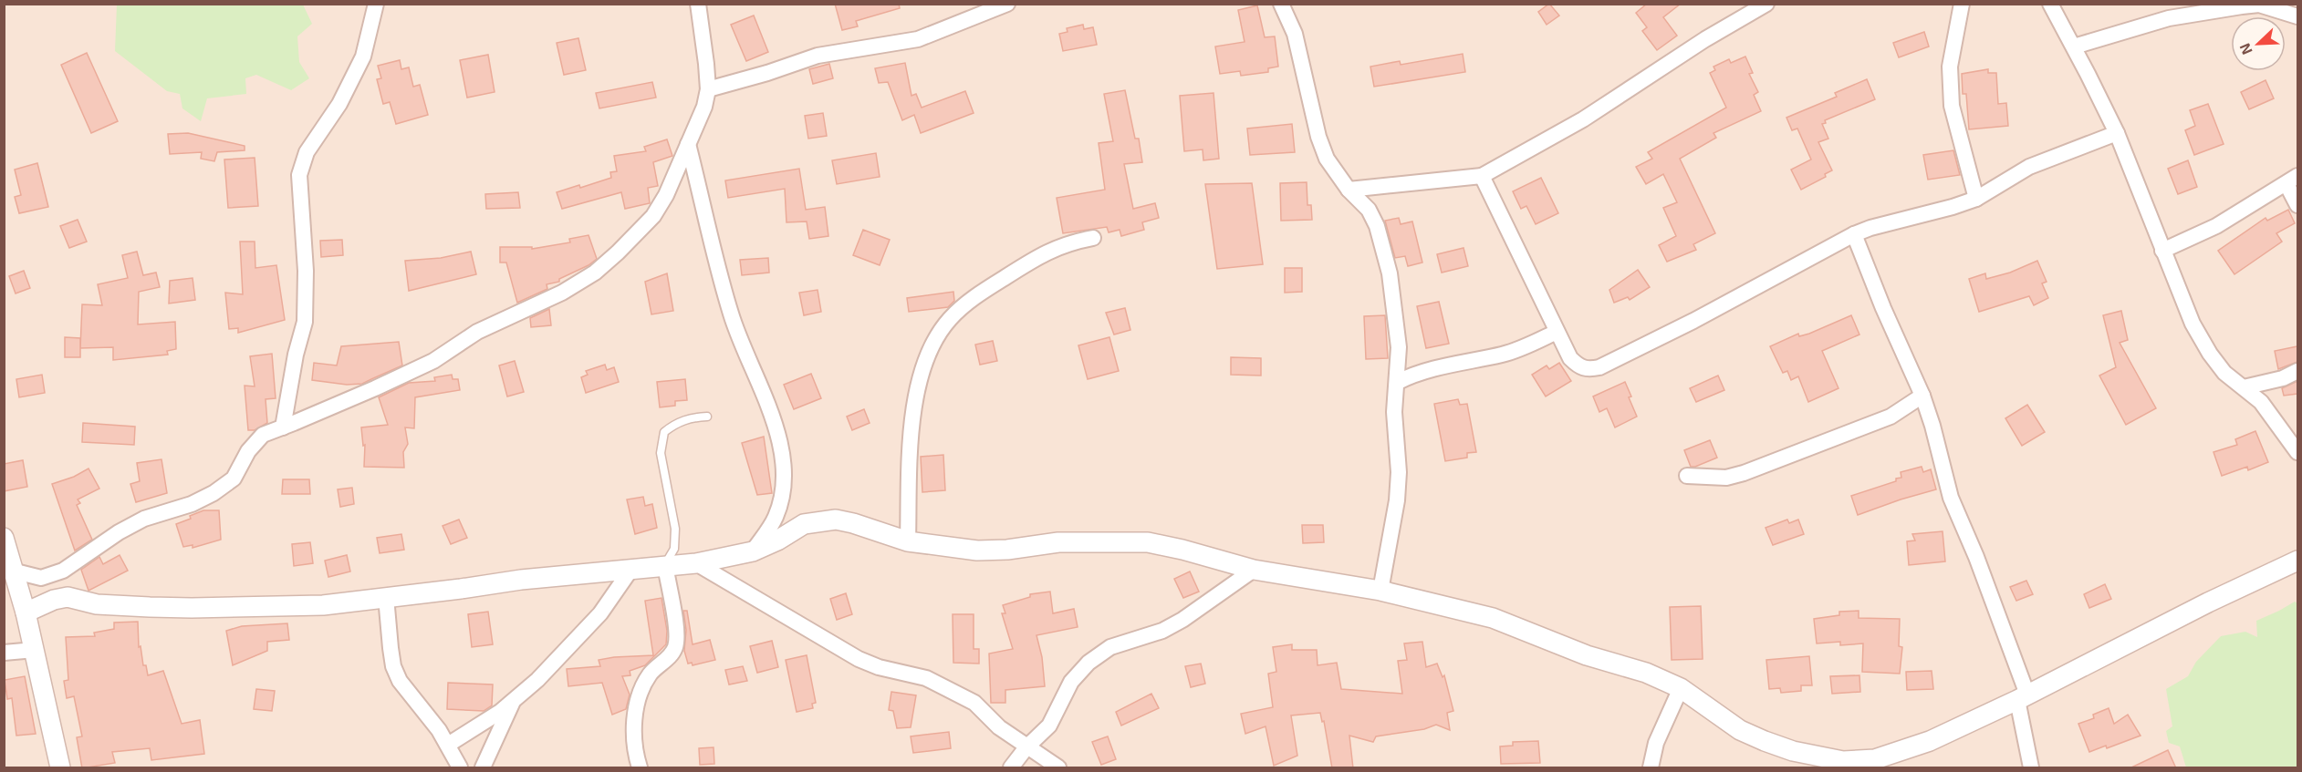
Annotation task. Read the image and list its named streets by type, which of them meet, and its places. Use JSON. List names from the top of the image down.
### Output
{
  "north": "bottom left"
}
